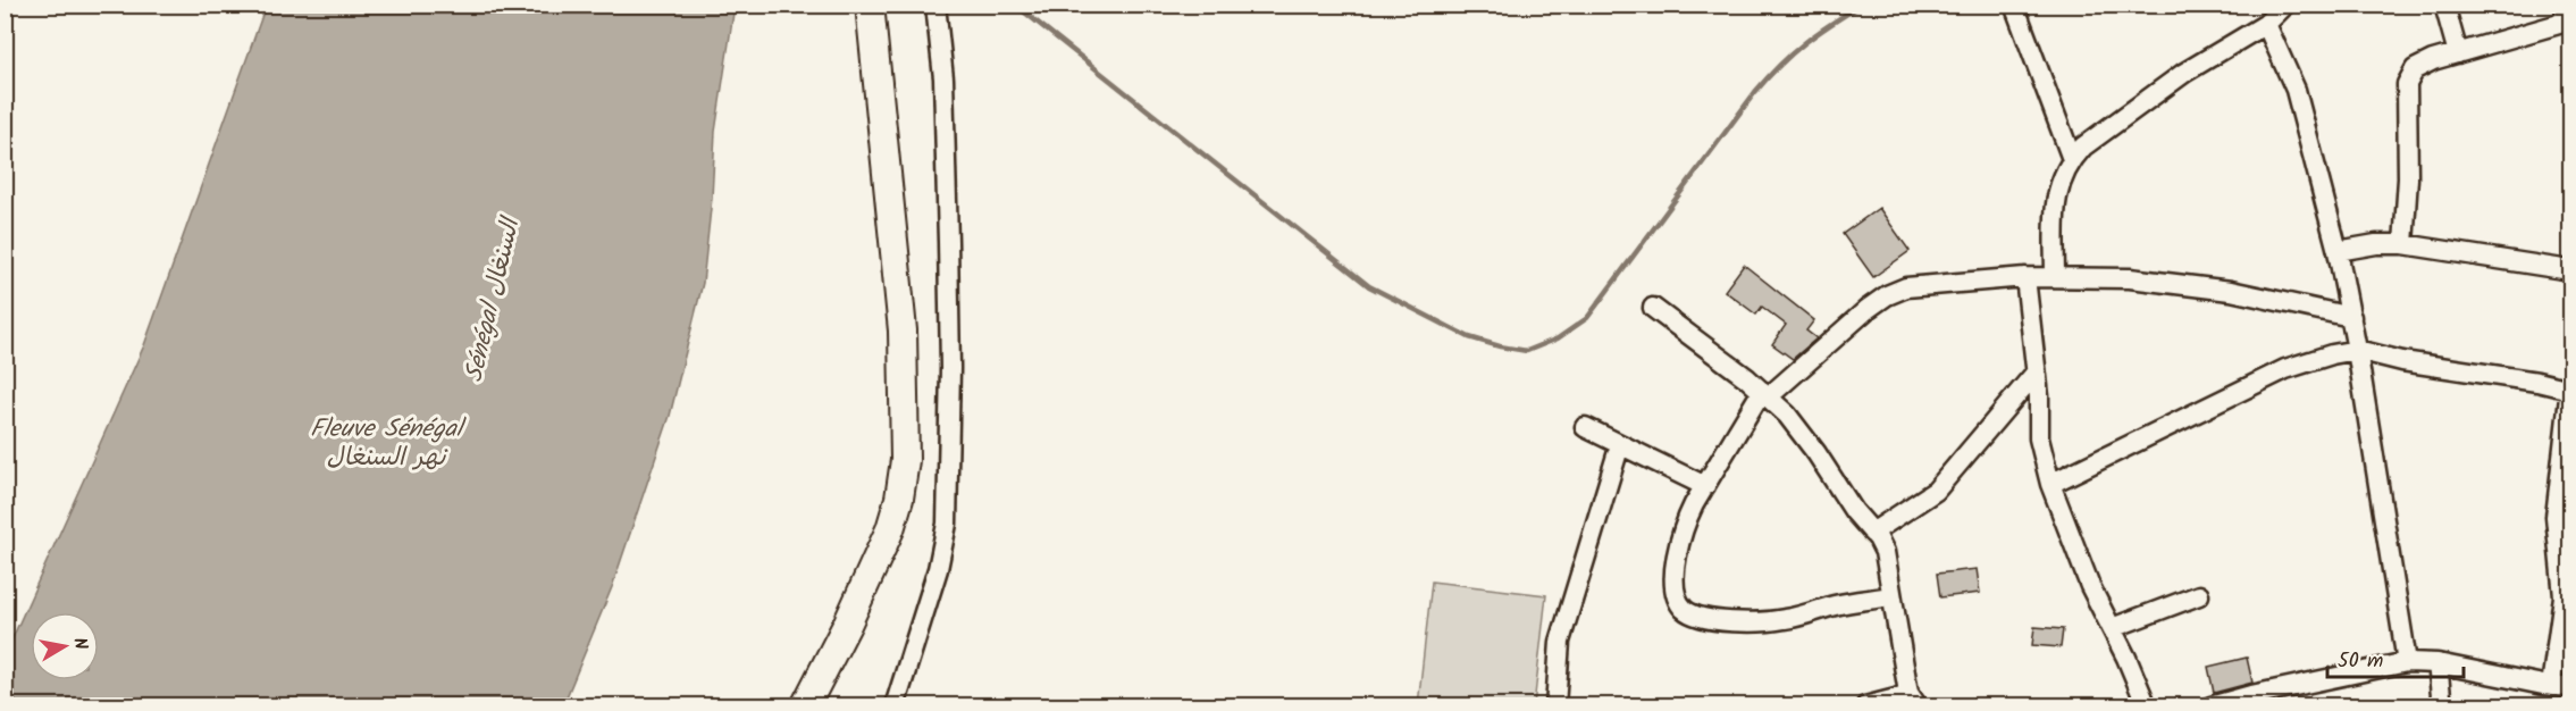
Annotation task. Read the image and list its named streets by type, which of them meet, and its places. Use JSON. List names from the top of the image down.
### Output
{
  "water": ["Sénégal السنغال", "Fleuve Sénégal نهر السنغال"],
  "scale_bar": "50 m",
  "north": "right"
}
